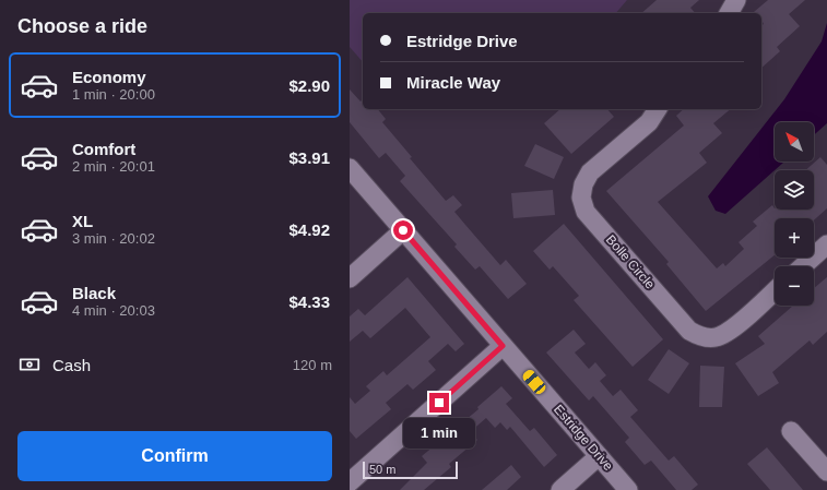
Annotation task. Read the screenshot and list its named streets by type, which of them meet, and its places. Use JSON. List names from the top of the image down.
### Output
{
  "streets": {
    "street": ["Bolle Circle", "Estridge Drive"]
  },
  "scale_bar": "50 m",
  "north": "top left",
  "page": {
    "heading": "Choose a ride",
    "banner": ["Estridge Drive", "Miracle Way"],
    "list": [
      {
        "name": "Economy",
        "note": "1 min · 20:00",
        "value": "$2.90"
      },
      {
        "name": "Comfort",
        "note": "2 min · 20:01",
        "value": "$3.91"
      },
      {
        "name": "XL",
        "note": "3 min · 20:02",
        "value": "$4.92"
      },
      {
        "name": "Black",
        "note": "4 min · 20:03",
        "value": "$4.33"
      }
    ],
    "map_buttons": ["+", "−"],
    "pay": ["Cash", "120 m"],
    "bubble": "1 min",
    "buttons": "Confirm",
    "scale": "50 m"
  }
}
